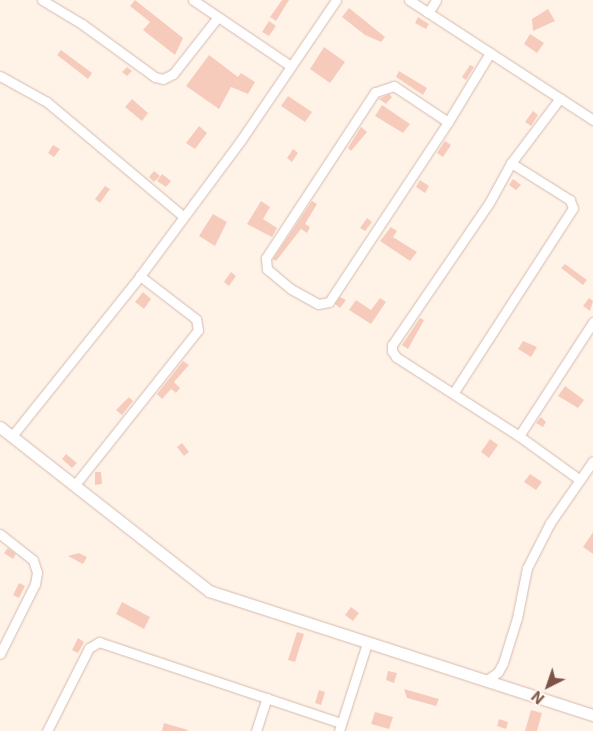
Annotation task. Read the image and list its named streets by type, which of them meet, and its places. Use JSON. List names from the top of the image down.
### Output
{
  "north": "bottom left"
}
